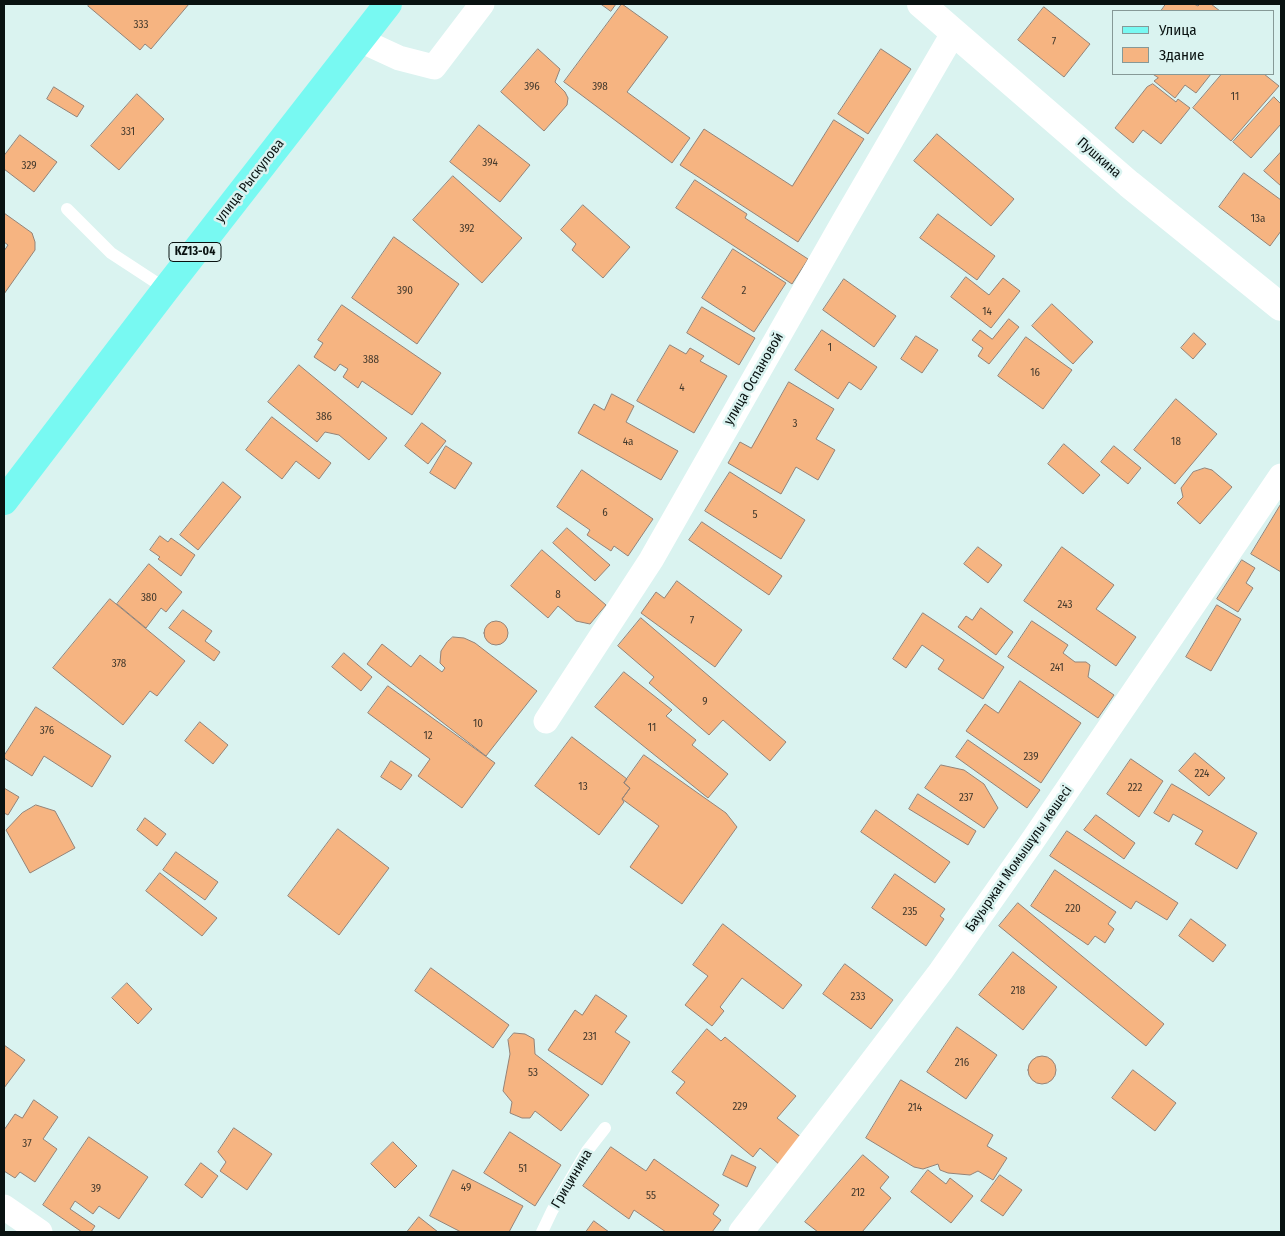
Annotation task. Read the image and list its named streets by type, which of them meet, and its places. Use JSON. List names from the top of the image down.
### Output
{
  "streets": {
    "main road": ["улица Рыскулова", "KZ13-04"],
    "street": ["Пушкина", "улица Оспановой", "Бауыржан Момышұлы көшесі"],
    "lane": ["Грицинина"]
  },
  "crossings": [
    ["Пушкина", "улица Оспановой"]
  ],
  "house_numbers": [
    "333",
    "7",
    "396",
    "398",
    "11",
    "331",
    "394",
    "329",
    "13а",
    "392",
    "390",
    "2",
    "14",
    "1",
    "388",
    "16",
    "4",
    "386",
    "3",
    "4а",
    "18",
    "6",
    "5",
    "8",
    "380",
    "243",
    "7",
    "378",
    "241",
    "9",
    "10",
    "11",
    "376",
    "12",
    "239",
    "224",
    "13",
    "222",
    "237",
    "220",
    "235",
    "218",
    "233",
    "231",
    "216",
    "53",
    "229",
    "214",
    "37",
    "51",
    "49",
    "39",
    "212",
    "55"
  ],
  "legend": ["Улица", "Здание"]
}
